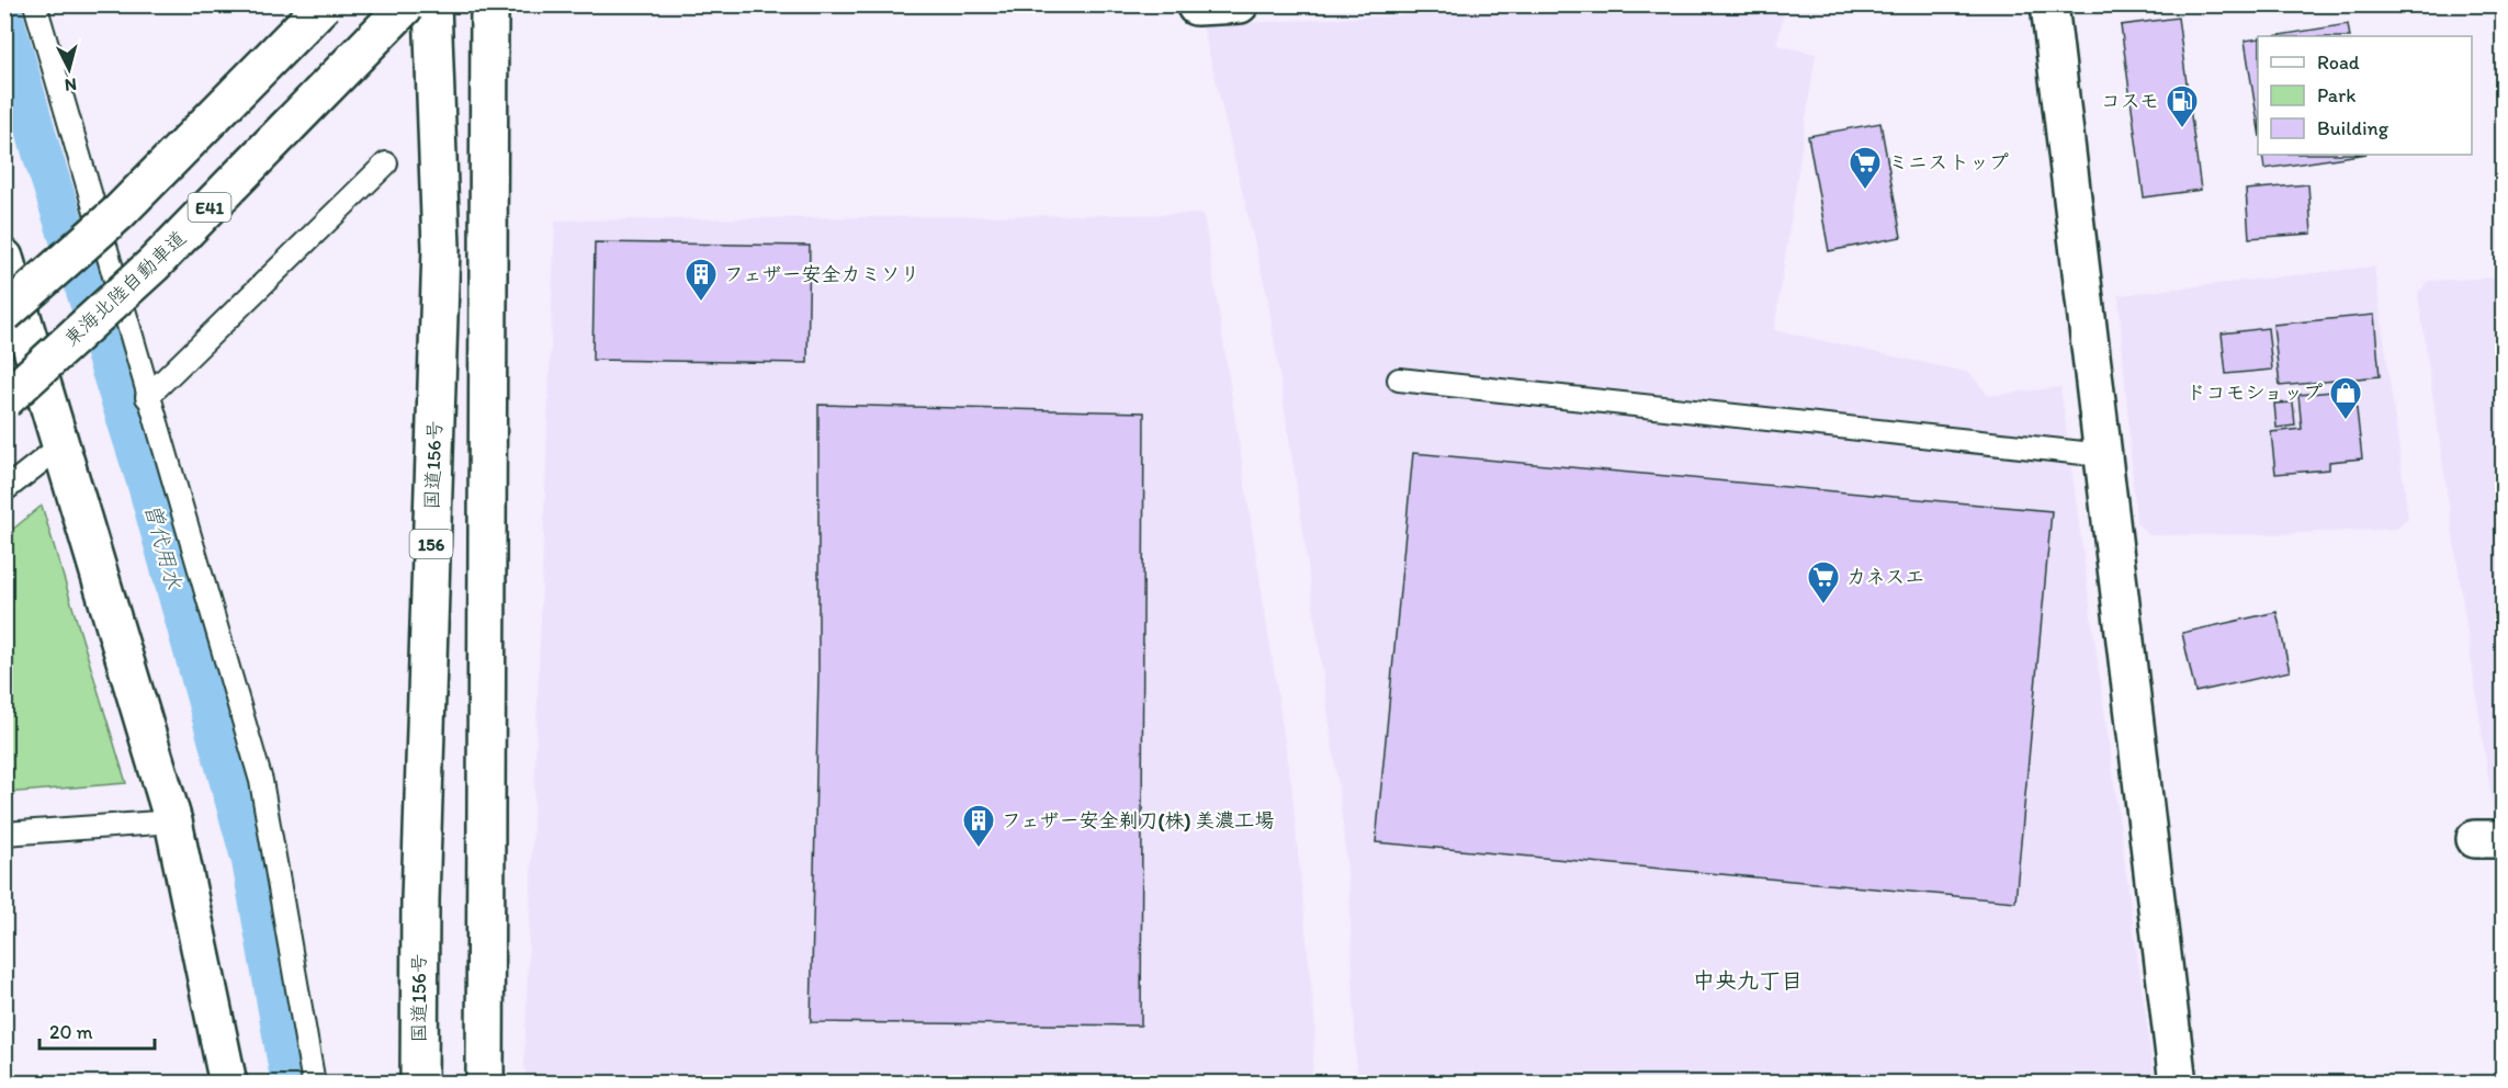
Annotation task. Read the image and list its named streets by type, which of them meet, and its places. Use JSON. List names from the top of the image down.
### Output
{
  "streets": {
    "main road": [
      "E41",
      "東海北陸自動車道",
      "国道156号",
      "156"
    ]
  },
  "districts": ["中央九丁目"],
  "water": ["曽代用水"],
  "places": {
    "fuel station": ["コスモ"],
    "supermarket": ["ミニストップ", "カネスエ"],
    "building": ["フェザー安全カミソリ", "フェザー安全剃刀(株) 美濃工場"],
    "shop": ["ドコモショップ"]
  },
  "legend": ["Road", "Park", "Building"],
  "scale_bar": "20 m",
  "north": "bottom"
}
